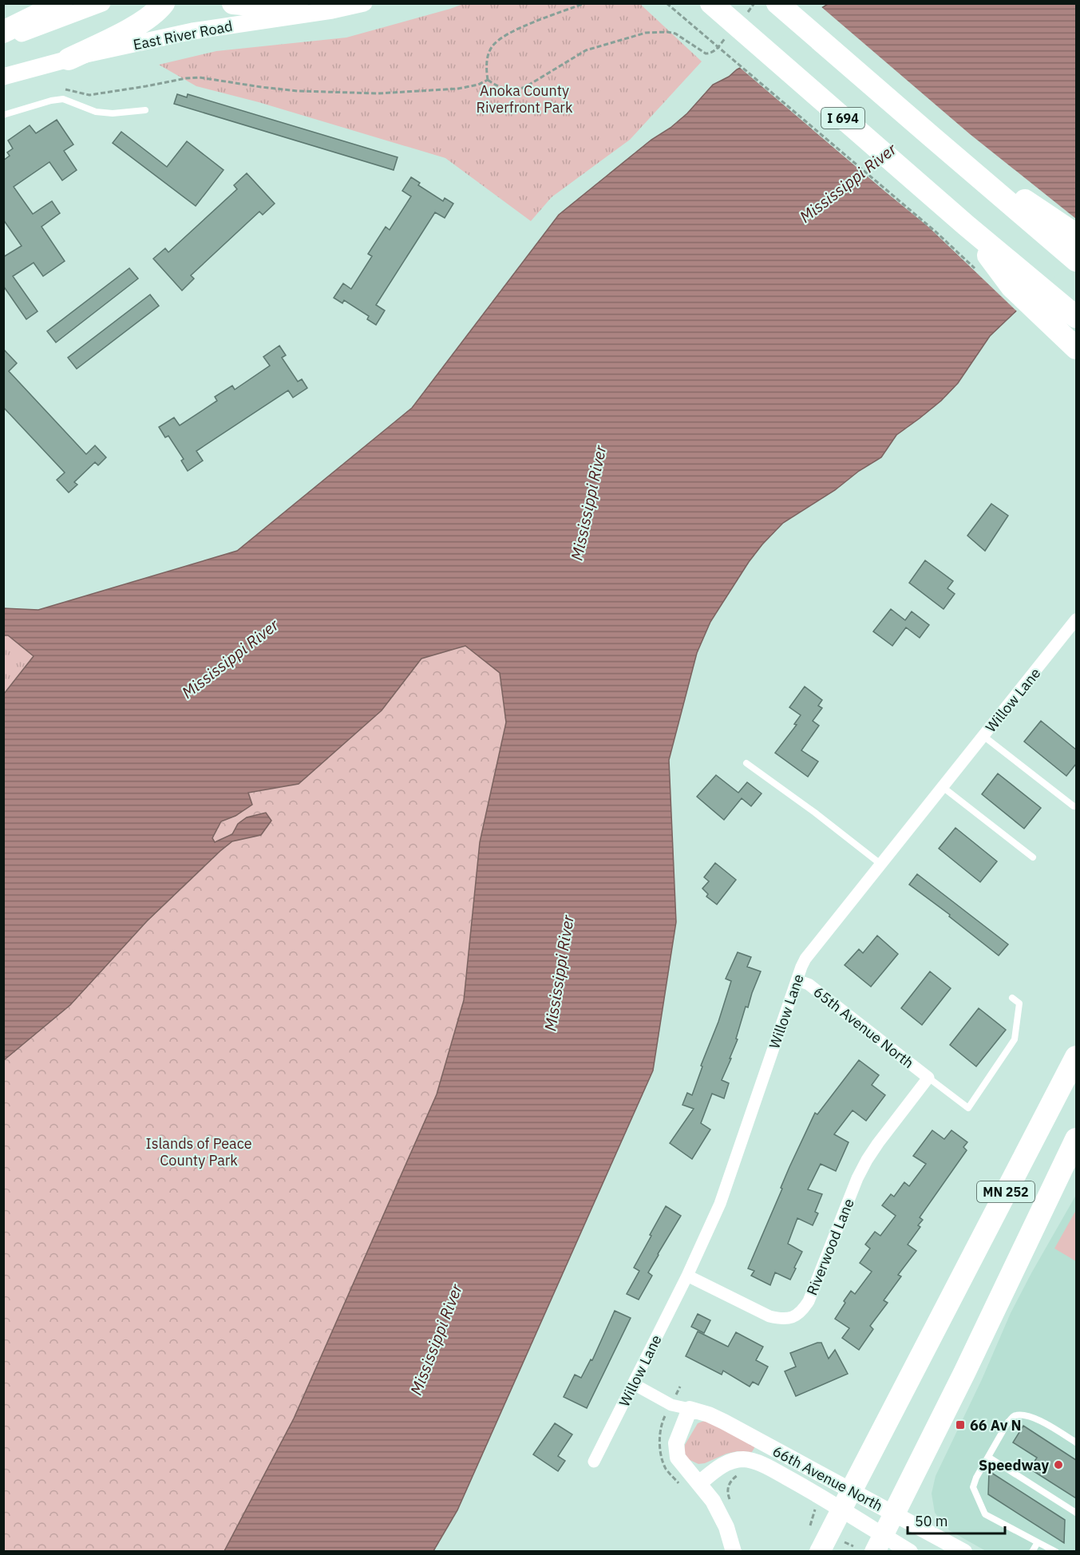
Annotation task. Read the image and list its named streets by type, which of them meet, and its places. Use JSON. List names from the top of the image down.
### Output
{
  "streets": {
    "highway": ["I 694", "MN 252"],
    "main road": ["East River Road"],
    "street": [
      "Willow Lane",
      "65th Avenue North",
      "Riverwood Lane",
      "66th Avenue North"
    ]
  },
  "crossings": [
    ["Willow Lane", "65th Avenue North"],
    ["Willow Lane", "Riverwood Lane"],
    ["Willow Lane", "66th Avenue North"],
    ["65th Avenue North", "Riverwood Lane"],
    ["MN 252", "66th Avenue North"]
  ],
  "water": ["Mississippi River"],
  "parks": ["Anoka County Riverfront Park", "Islands of Peace County Park"],
  "places": {
    "transit": ["66 Av N"],
    "other": ["Speedway"]
  },
  "scale_bar": "50 m"
}
